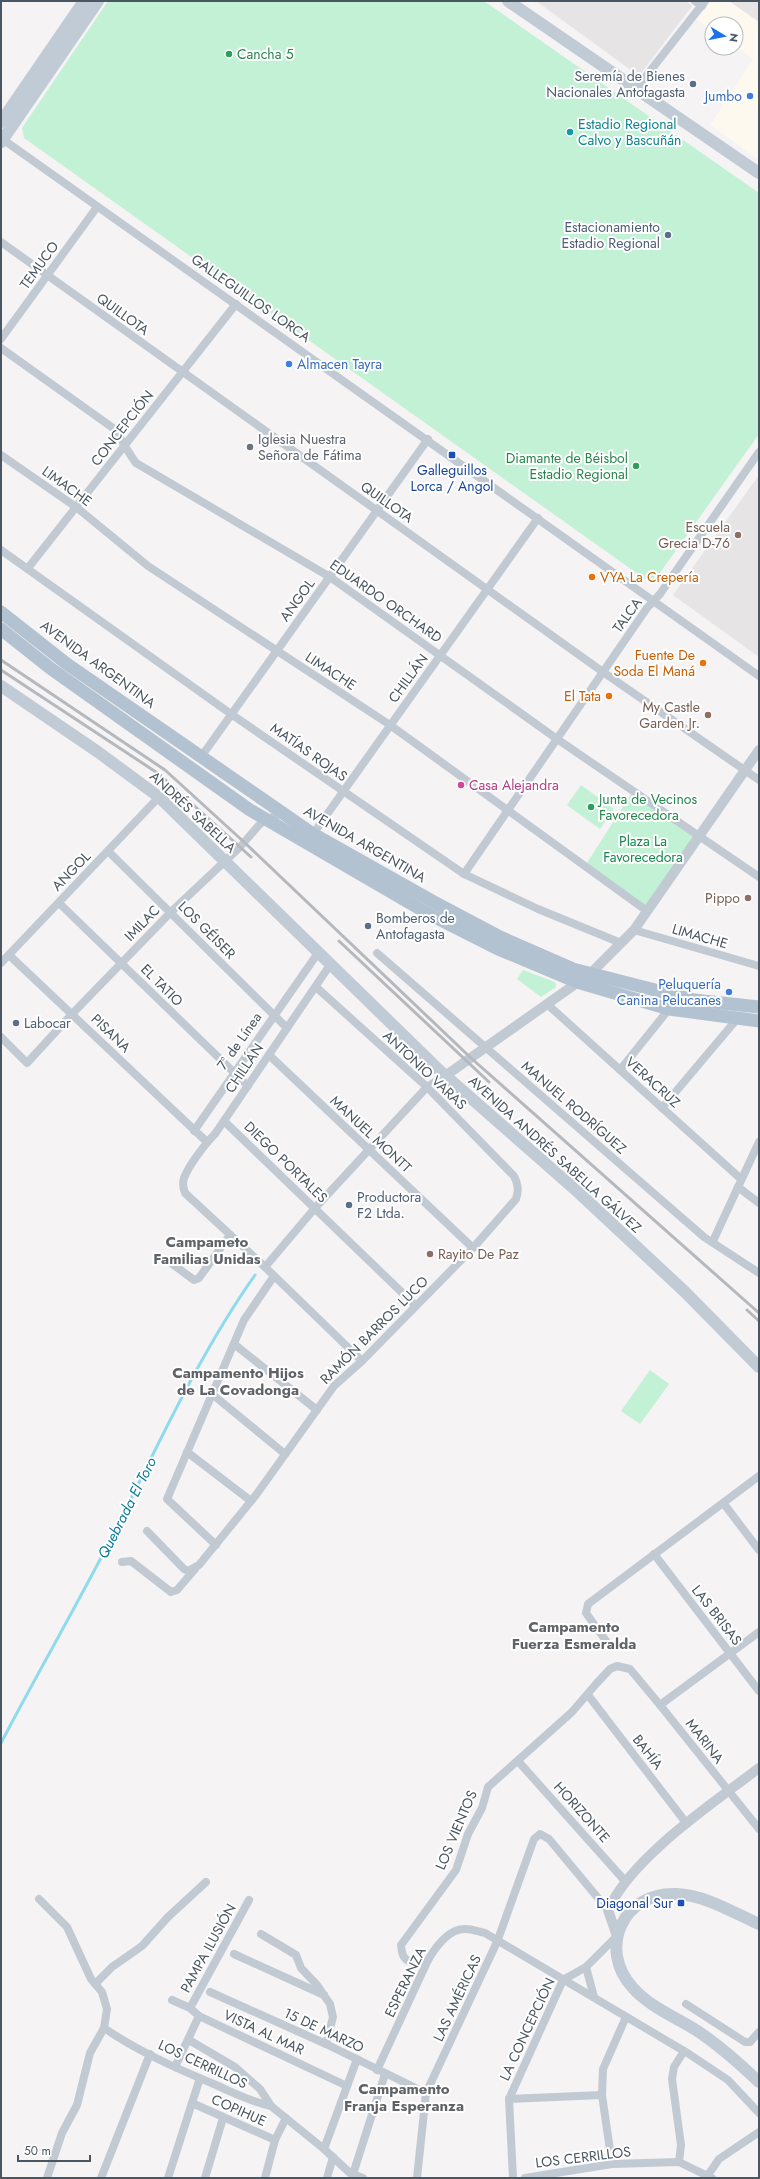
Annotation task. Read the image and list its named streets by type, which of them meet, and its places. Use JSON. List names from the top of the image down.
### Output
{
  "streets": {
    "main road": ["AVENIDA ARGENTINA", "ANDRÉS SABELLA", "AVENIDA ANDRÉS SABELLA GÁLVEZ"],
    "street": [
      "TEMUCO",
      "GALLEGUILLOS LORCA",
      "QUILLOTA",
      "CONCEPCIÓN",
      "LIMACHE",
      "ANGOL",
      "EDUARDO ORCHARD",
      "TALCA",
      "CHILLÁN",
      "MATÍAS ROJAS",
      "IMILAC",
      "LOS GÉISER",
      "EL TATIO",
      "PISANA",
      "7º de Línea",
      "ANTONIO VARAS",
      "VERACRUZ",
      "MANUEL RODRÍGUEZ",
      "MANUEL MONTT",
      "DIEGO PORTALES",
      "RAMÓN BARROS LUCO",
      "LAS BRISAS",
      "MARINA",
      "BAHÍA",
      "HORIZONTE",
      "LOS VIENTOS",
      "PAMPA ILUSIÓN",
      "ESPERANZA",
      "LAS AMÉRICAS",
      "LA CONCEPCIÓN",
      "15 DE MARZO",
      "VISTA AL MAR",
      "LOS CERRILLOS",
      "COPIHUE"
    ]
  },
  "crossings": [
    ["TEMUCO", "GALLEGUILLOS LORCA"],
    ["TEMUCO", "QUILLOTA"],
    ["GALLEGUILLOS LORCA", "CONCEPCIÓN"],
    ["GALLEGUILLOS LORCA", "ANGOL"],
    ["GALLEGUILLOS LORCA", "TALCA"],
    ["GALLEGUILLOS LORCA", "CHILLÁN"],
    ["QUILLOTA", "CONCEPCIÓN"],
    ["QUILLOTA", "ANGOL"],
    ["QUILLOTA", "TALCA"],
    ["QUILLOTA", "CHILLÁN"],
    ["CONCEPCIÓN", "LIMACHE"],
    ["CONCEPCIÓN", "EDUARDO ORCHARD"],
    ["CONCEPCIÓN", "MATÍAS ROJAS"],
    ["LIMACHE", "ANGOL"],
    ["LIMACHE", "TALCA"],
    ["LIMACHE", "CHILLÁN"],
    ["ANGOL", "EDUARDO ORCHARD"],
    ["ANGOL", "AVENIDA ARGENTINA"],
    ["ANGOL", "MATÍAS ROJAS"],
    ["ANGOL", "ANDRÉS SABELLA"],
    ["ANGOL", "LOS GÉISER"],
    ["ANGOL", "EL TATIO"],
    ["ANGOL", "PISANA"],
    ["EDUARDO ORCHARD", "TALCA"],
    ["EDUARDO ORCHARD", "CHILLÁN"],
    ["TALCA", "MATÍAS ROJAS"],
    ["AVENIDA ARGENTINA", "CHILLÁN"],
    ["AVENIDA ARGENTINA", "IMILAC"],
    ["CHILLÁN", "MATÍAS ROJAS"],
    ["CHILLÁN", "ANDRÉS SABELLA"],
    ["CHILLÁN", "LOS GÉISER"],
    ["CHILLÁN", "EL TATIO"],
    ["CHILLÁN", "ANTONIO VARAS"],
    ["CHILLÁN", "MANUEL MONTT"],
    ["CHILLÁN", "AVENIDA ANDRÉS SABELLA GÁLVEZ"],
    ["CHILLÁN", "DIEGO PORTALES"],
    ["ANDRÉS SABELLA", "IMILAC"],
    ["ANDRÉS SABELLA", "7º de Línea"],
    ["ANDRÉS SABELLA", "AVENIDA ANDRÉS SABELLA GÁLVEZ"],
    ["IMILAC", "LOS GÉISER"],
    ["IMILAC", "EL TATIO"],
    ["IMILAC", "PISANA"],
    ["LOS GÉISER", "7º de Línea"],
    ["EL TATIO", "7º de Línea"],
    ["PISANA", "7º de Línea"],
    ["ANTONIO VARAS", "RAMÓN BARROS LUCO"],
    ["MANUEL MONTT", "RAMÓN BARROS LUCO"],
    ["DIEGO PORTALES", "RAMÓN BARROS LUCO"],
    ["MARINA", "LOS VIENTOS"],
    ["BAHÍA", "LOS VIENTOS"],
    ["HORIZONTE", "LOS VIENTOS"],
    ["LOS VIENTOS", "ESPERANZA"],
    ["PAMPA ILUSIÓN", "VISTA AL MAR"],
    ["ESPERANZA", "LAS AMÉRICAS"],
    ["ESPERANZA", "15 DE MARZO"],
    ["ESPERANZA", "LOS CERRILLOS"],
    ["LAS AMÉRICAS", "15 DE MARZO"]
  ],
  "districts": [
    "Campameto Familias Unidas",
    "Campamento Hijos de La Covadonga",
    "Campamento Fuerza Esmeralda",
    "Campamento Franja Esperanza"
  ],
  "water": ["Quebrada El Toro"],
  "parks": ["Plaza La Favorecedora"],
  "places": {
    "other": [
      "Cancha 5",
      "Seremía de Bienes Nacionales Antofagasta",
      "Jumbo",
      "Estadio Regional Calvo y Bascuñán",
      "Estacionamiento Estadio Regional",
      "Almacen Tayra",
      "Iglesia Nuestra Señora de Fátima",
      "Diamante de Béisbol Estadio Regional",
      "Escuela Grecia D-76",
      "VYA La Crepería",
      "Fuente De Soda El Maná",
      "El Tata",
      "My Castle Garden Jr.",
      "Casa Alejandra",
      "Junta de Vecinos Favorecedora",
      "Pippo",
      "Bomberos de Antofagasta",
      "Peluquería Canina Pelucanes",
      "Labocar",
      "Productora F2 Ltda.",
      "Rayito De Paz"
    ],
    "transit": ["Galleguillos Lorca / Angol", "Diagonal Sur"]
  },
  "scale_bar": "50 m",
  "north": "right"
}
